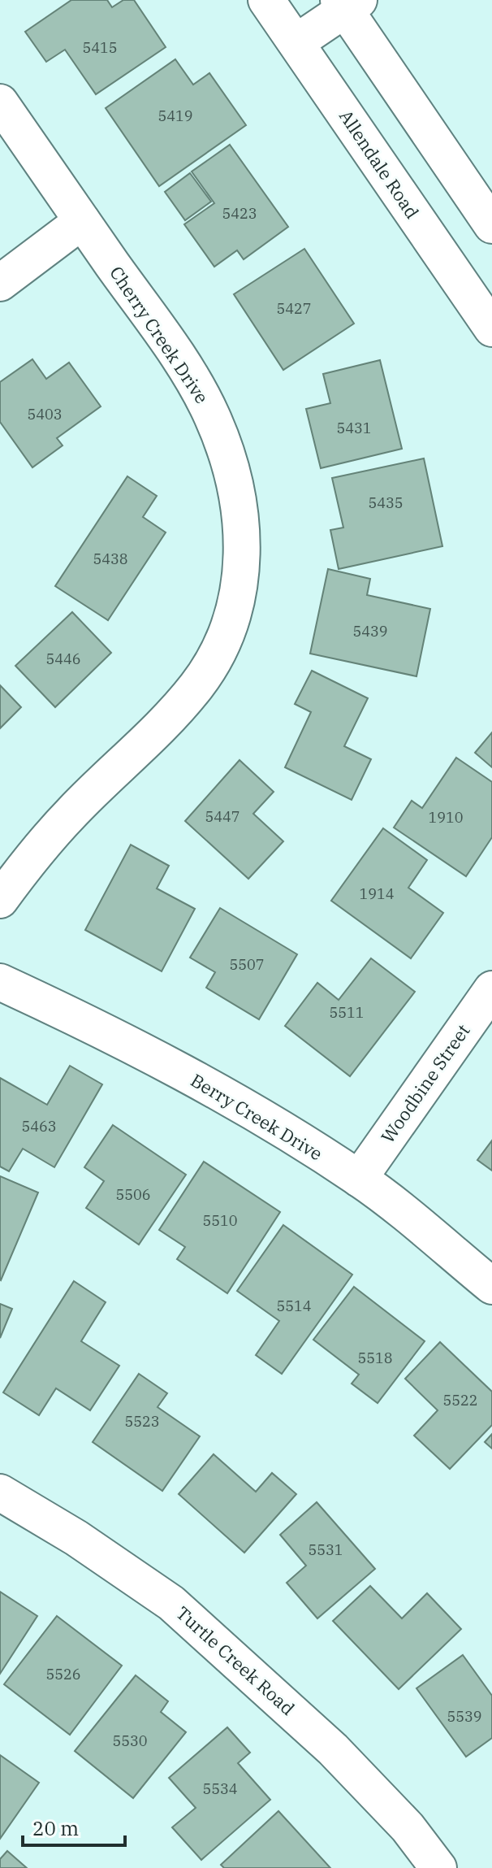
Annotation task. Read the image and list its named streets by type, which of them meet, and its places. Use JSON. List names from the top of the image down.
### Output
{
  "streets": {
    "street": [
      "Allendale Road",
      "Cherry Creek Drive",
      "Woodbine Street",
      "Berry Creek Drive",
      "Turtle Creek Road"
    ]
  },
  "crossings": [
    ["Woodbine Street", "Berry Creek Drive"]
  ],
  "house_numbers": [
    "5415",
    "5419",
    "5423",
    "5427",
    "5403",
    "5431",
    "5435",
    "5438",
    "5439",
    "5446",
    "5447",
    "1910",
    "1914",
    "5507",
    "5511",
    "5463",
    "5506",
    "5510",
    "5514",
    "5518",
    "5522",
    "5523",
    "5531",
    "5526",
    "5539",
    "5530",
    "5534"
  ],
  "scale_bar": "20 m"
}
